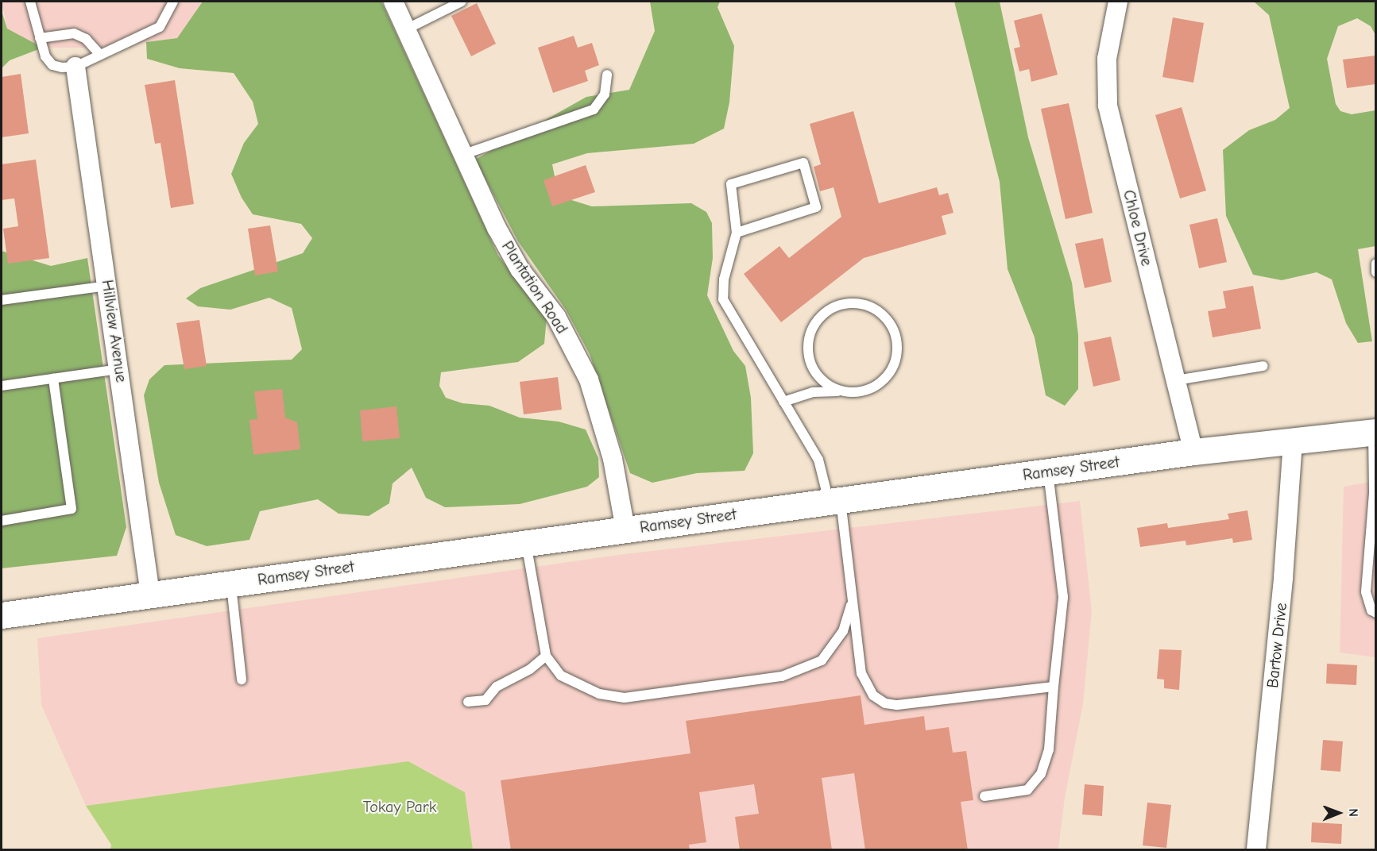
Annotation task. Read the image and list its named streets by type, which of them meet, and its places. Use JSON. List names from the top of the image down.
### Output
{
  "streets": {
    "main road": ["Ramsey Street"],
    "street": [
      "Chloe Drive",
      "Plantation Road",
      "Hillview Avenue",
      "Bartow Drive"
    ]
  },
  "crossings": [
    ["Chloe Drive", "Ramsey Street"],
    ["Plantation Road", "Ramsey Street"],
    ["Hillview Avenue", "Ramsey Street"],
    ["Ramsey Street", "Bartow Drive"]
  ],
  "parks": ["Tokay Park"],
  "north": "right"
}
